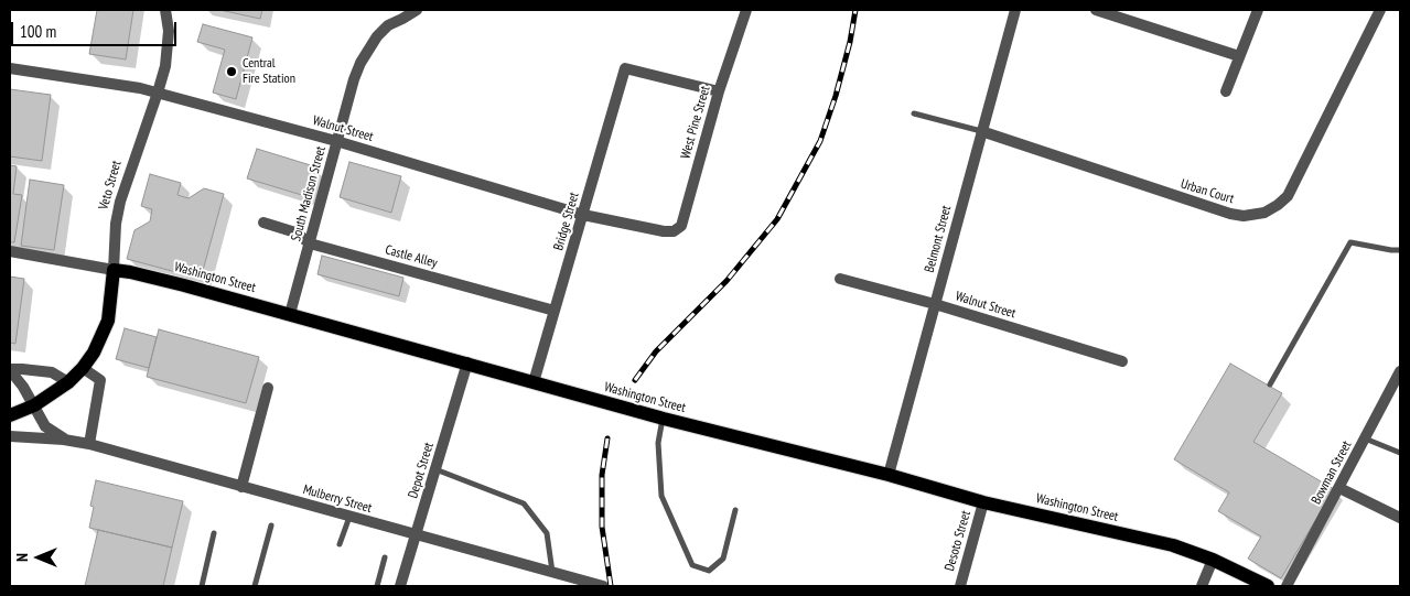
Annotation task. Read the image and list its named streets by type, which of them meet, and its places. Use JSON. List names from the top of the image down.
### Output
{
  "streets": {
    "main road": ["Veto Street", "Washington Street"],
    "street": [
      "West Pine Street",
      "Walnut Street",
      "Urban Court",
      "South Madison Street",
      "Bridge Street",
      "Belmont Street",
      "Castle Alley",
      "Depot Street",
      "Bowman Street",
      "Mulberry Street",
      "Desoto Street"
    ]
  },
  "crossings": [
    ["West Pine Street", "Walnut Street"],
    ["West Pine Street", "Bridge Street"],
    ["Walnut Street", "Veto Street"],
    ["Walnut Street", "South Madison Street"],
    ["Walnut Street", "Bridge Street"],
    ["Walnut Street", "Belmont Street"],
    ["Veto Street", "Washington Street"],
    ["Veto Street", "Mulberry Street"],
    ["Urban Court", "Belmont Street"],
    ["South Madison Street", "Castle Alley"],
    ["South Madison Street", "Washington Street"],
    ["Bridge Street", "Castle Alley"],
    ["Bridge Street", "Washington Street"],
    ["Belmont Street", "Washington Street"],
    ["Washington Street", "Depot Street"],
    ["Washington Street", "Desoto Street"],
    ["Depot Street", "Mulberry Street"]
  ],
  "places": ["Central Fire Station"],
  "scale_bar": "100 m",
  "north": "left"
}
